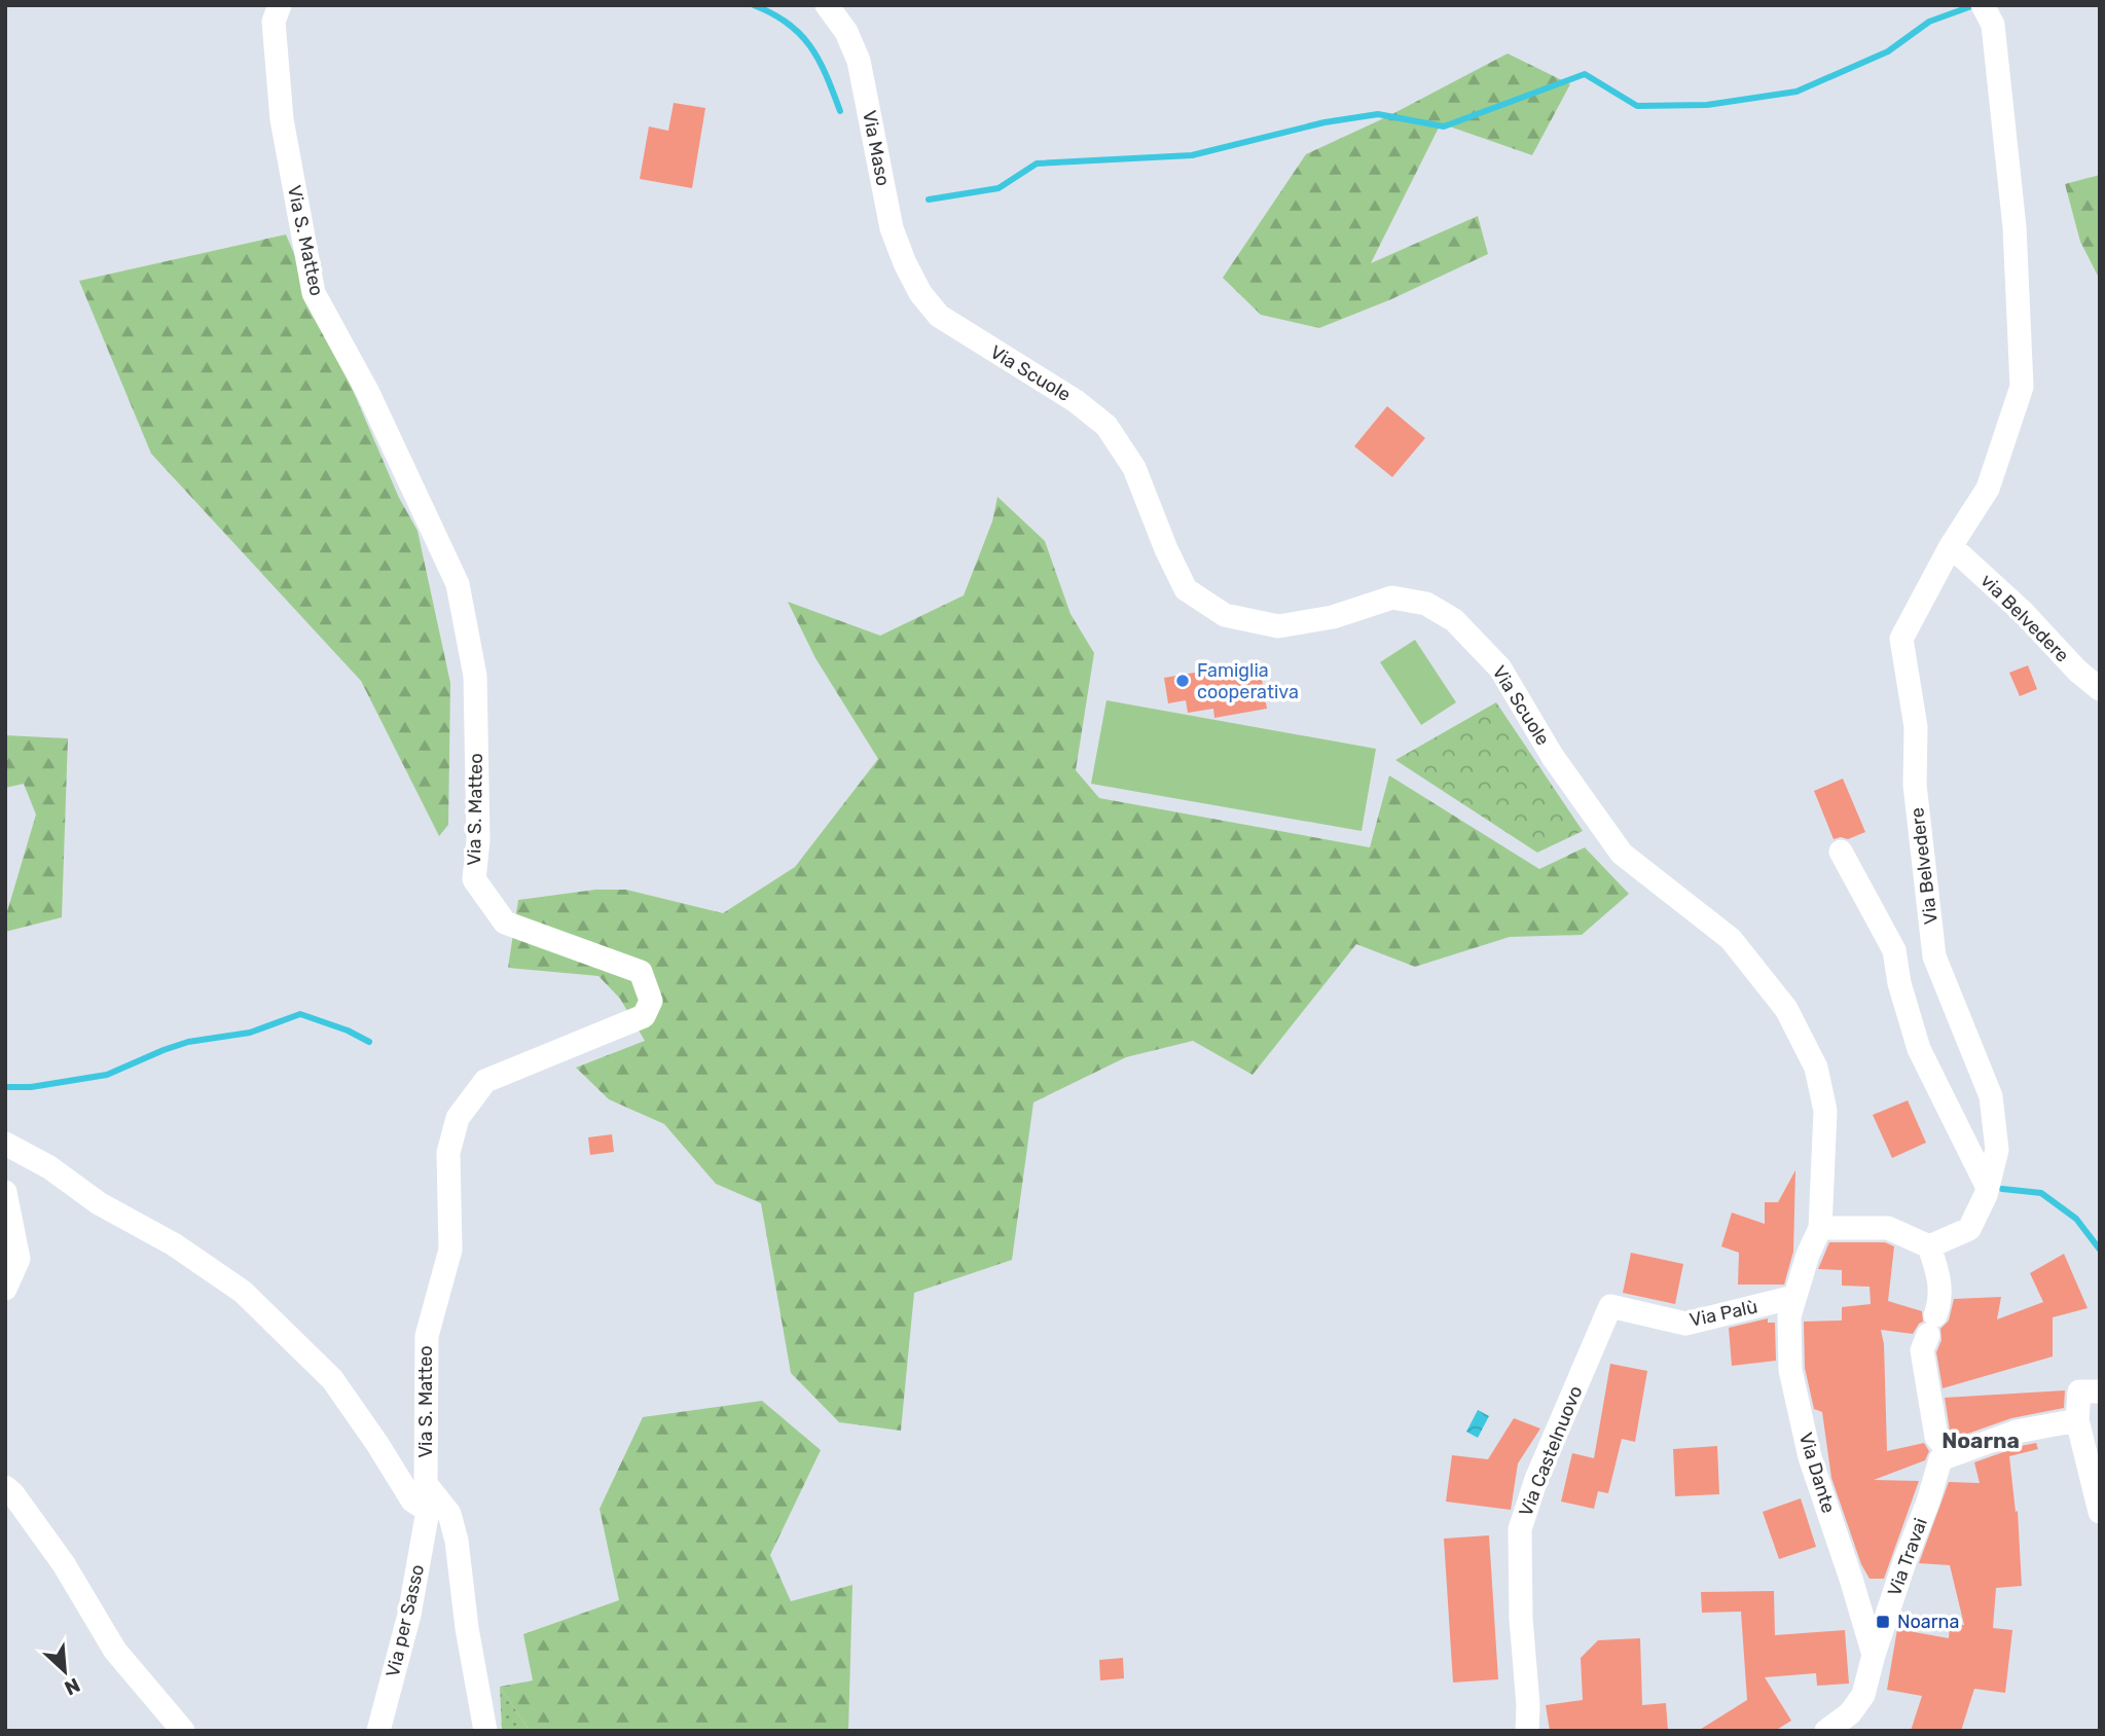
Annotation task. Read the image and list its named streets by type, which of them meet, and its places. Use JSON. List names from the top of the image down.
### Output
{
  "streets": {
    "street": [
      "Via Maso",
      "Via S. Matteo",
      "Via Scuole",
      "via Belvedere",
      "Via Belvedere",
      "Via Palù",
      "Via Castelnuovo",
      "Via Dante",
      "Via Travai",
      "Via per Sasso"
    ]
  },
  "crossings": [
    ["Via Maso", "Via Scuole"],
    ["Via S. Matteo", "Via per Sasso"],
    ["Via Scuole", "Via Dante"],
    ["via Belvedere", "Via Belvedere"],
    ["Via Palù", "Via Castelnuovo"],
    ["Via Palù", "Via Dante"],
    ["Via Dante", "Via Travai"]
  ],
  "districts": ["Noarna"],
  "places": {
    "other": ["Famiglia cooperativa"],
    "transit": ["Noarna"]
  },
  "north": "bottom right"
}
